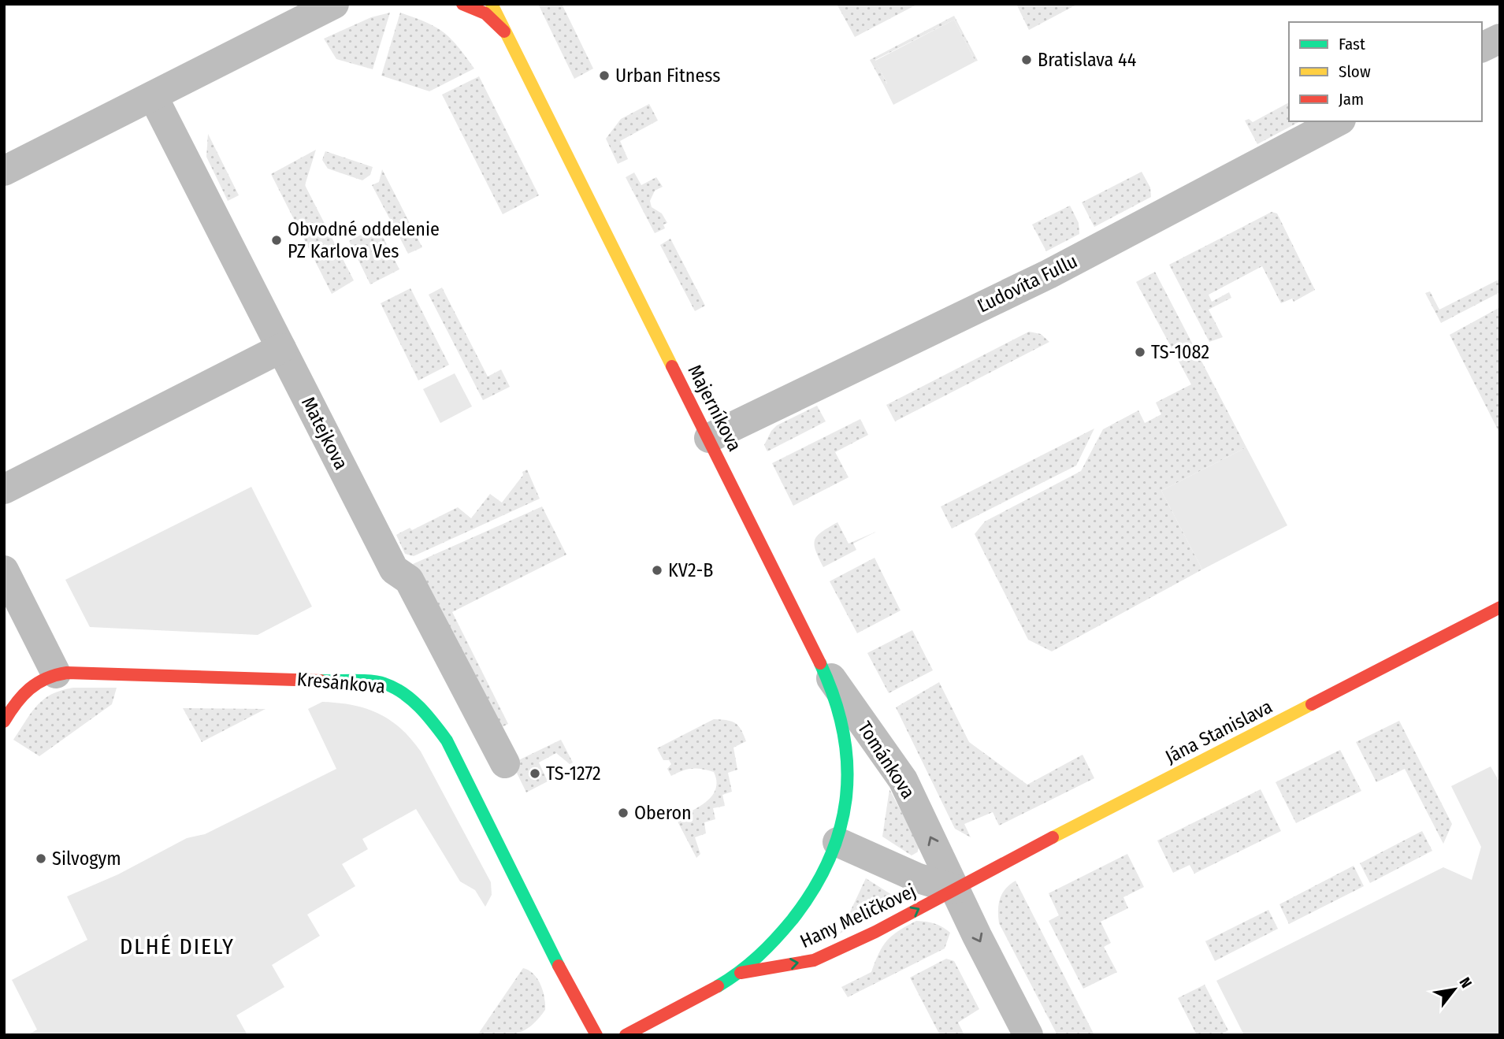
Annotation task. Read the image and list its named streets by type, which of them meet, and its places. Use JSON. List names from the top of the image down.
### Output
{
  "streets": {
    "street": [
      "Ľudovíta Fullu",
      "Majerníkova",
      "Matejkova",
      "Kresánkova",
      "Jána Stanislava",
      "Tománkova",
      "Hany Meličkovej"
    ]
  },
  "crossings": [
    ["Ľudovíta Fullu", "Majerníkova"],
    ["Majerníkova", "Tománkova"],
    ["Majerníkova", "Hany Meličkovej"],
    ["Jána Stanislava", "Tománkova"],
    ["Jána Stanislava", "Hany Meličkovej"],
    ["Tománkova", "Hany Meličkovej"]
  ],
  "one_way": ["Hany Meličkovej"],
  "districts": ["DLHÉ DIELY"],
  "places": [
    "Bratislava 44",
    "Urban Fitness",
    "Obvodné oddelenie PZ Karlova Ves",
    "TS-1082",
    "KV2-B",
    "TS-1272",
    "Oberon",
    "Silvogym"
  ],
  "legend": ["Fast", "Slow", "Jam"],
  "north": "top right"
}
